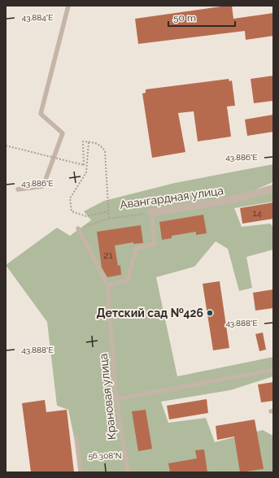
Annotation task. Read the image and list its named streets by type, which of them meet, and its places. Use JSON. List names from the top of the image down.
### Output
{
  "streets": {
    "street": ["Авангардная улица"],
    "lane": ["Крановая улица"]
  },
  "crossings": [
    ["Авангардная улица", "Крановая улица"]
  ],
  "places": ["Детский сад №426"],
  "house_numbers": ["14", "21"],
  "scale_bar": "50 m",
  "coordinates": [
    "43.884°E",
    "43.886°E",
    "43.888°E",
    "56.308°N"
  ]
}
